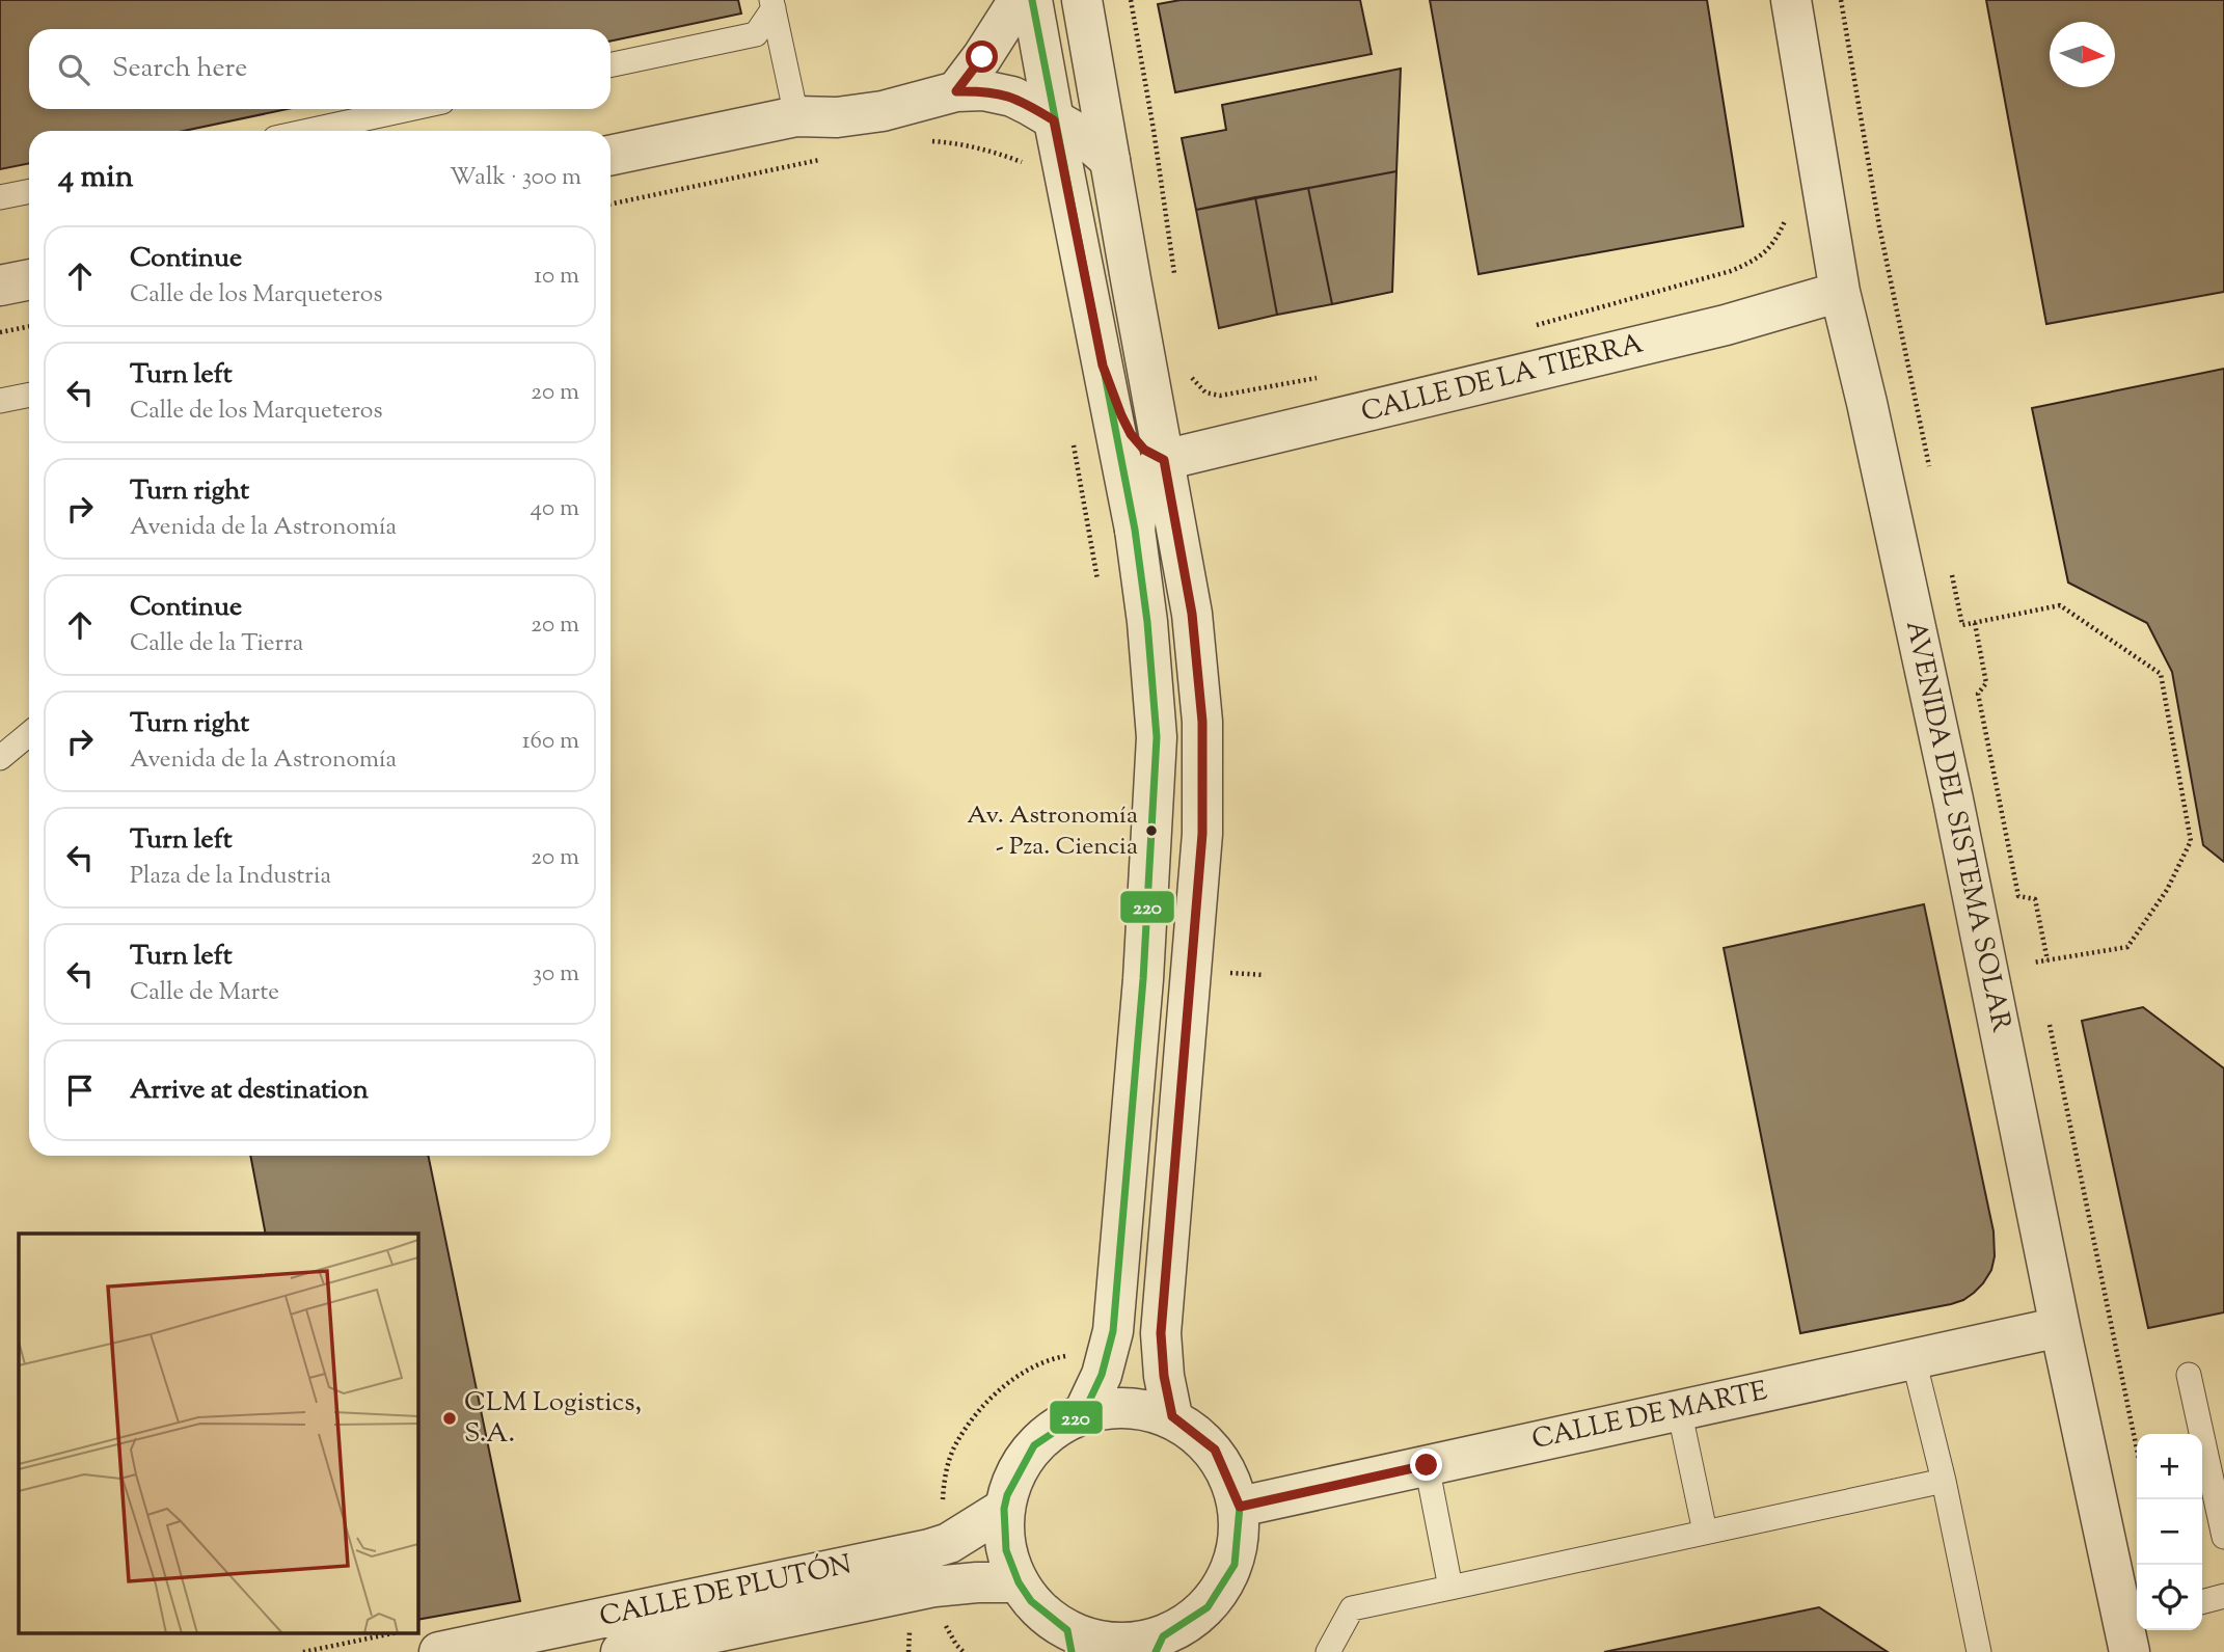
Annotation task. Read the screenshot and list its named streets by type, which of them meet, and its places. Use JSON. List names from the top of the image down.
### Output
{
  "streets": {
    "street": [
      "CALLE DE LA TIERRA",
      "AVENIDA DEL SISTEMA SOLAR",
      "CALLE DE MARTE",
      "CALLE DE PLUTÓN"
    ]
  },
  "crossings": [
    ["CALLE DE LA TIERRA", "AVENIDA DEL SISTEMA SOLAR"],
    ["AVENIDA DEL SISTEMA SOLAR", "CALLE DE MARTE"],
    ["CALLE DE MARTE", "CALLE DE PLUTÓN"]
  ],
  "places": ["Av. Astronomía - Pza. Ciencia", "CLM Logistics, S.A."],
  "lines": ["transit line 220"],
  "north": "right",
  "page": {
    "search": "Search here",
    "heading": ["4 min", "Walk · 300 m"],
    "list": [
      ["Continue", "Calle de los Marqueteros", "10 m"],
      ["Turn left", "Calle de los Marqueteros", "20 m"],
      ["Turn right", "Avenida de la Astronomía", "40 m"],
      ["Continue", "Calle de la Tierra", "20 m"],
      ["Turn right", "Avenida de la Astronomía", "160 m"],
      ["Turn left", "Plaza de la Industria", "20 m"],
      ["Turn left", "Calle de Marte", "30 m"],
      "Arrive at destination"
    ],
    "map_buttons": ["+", "−"]
  }
}
